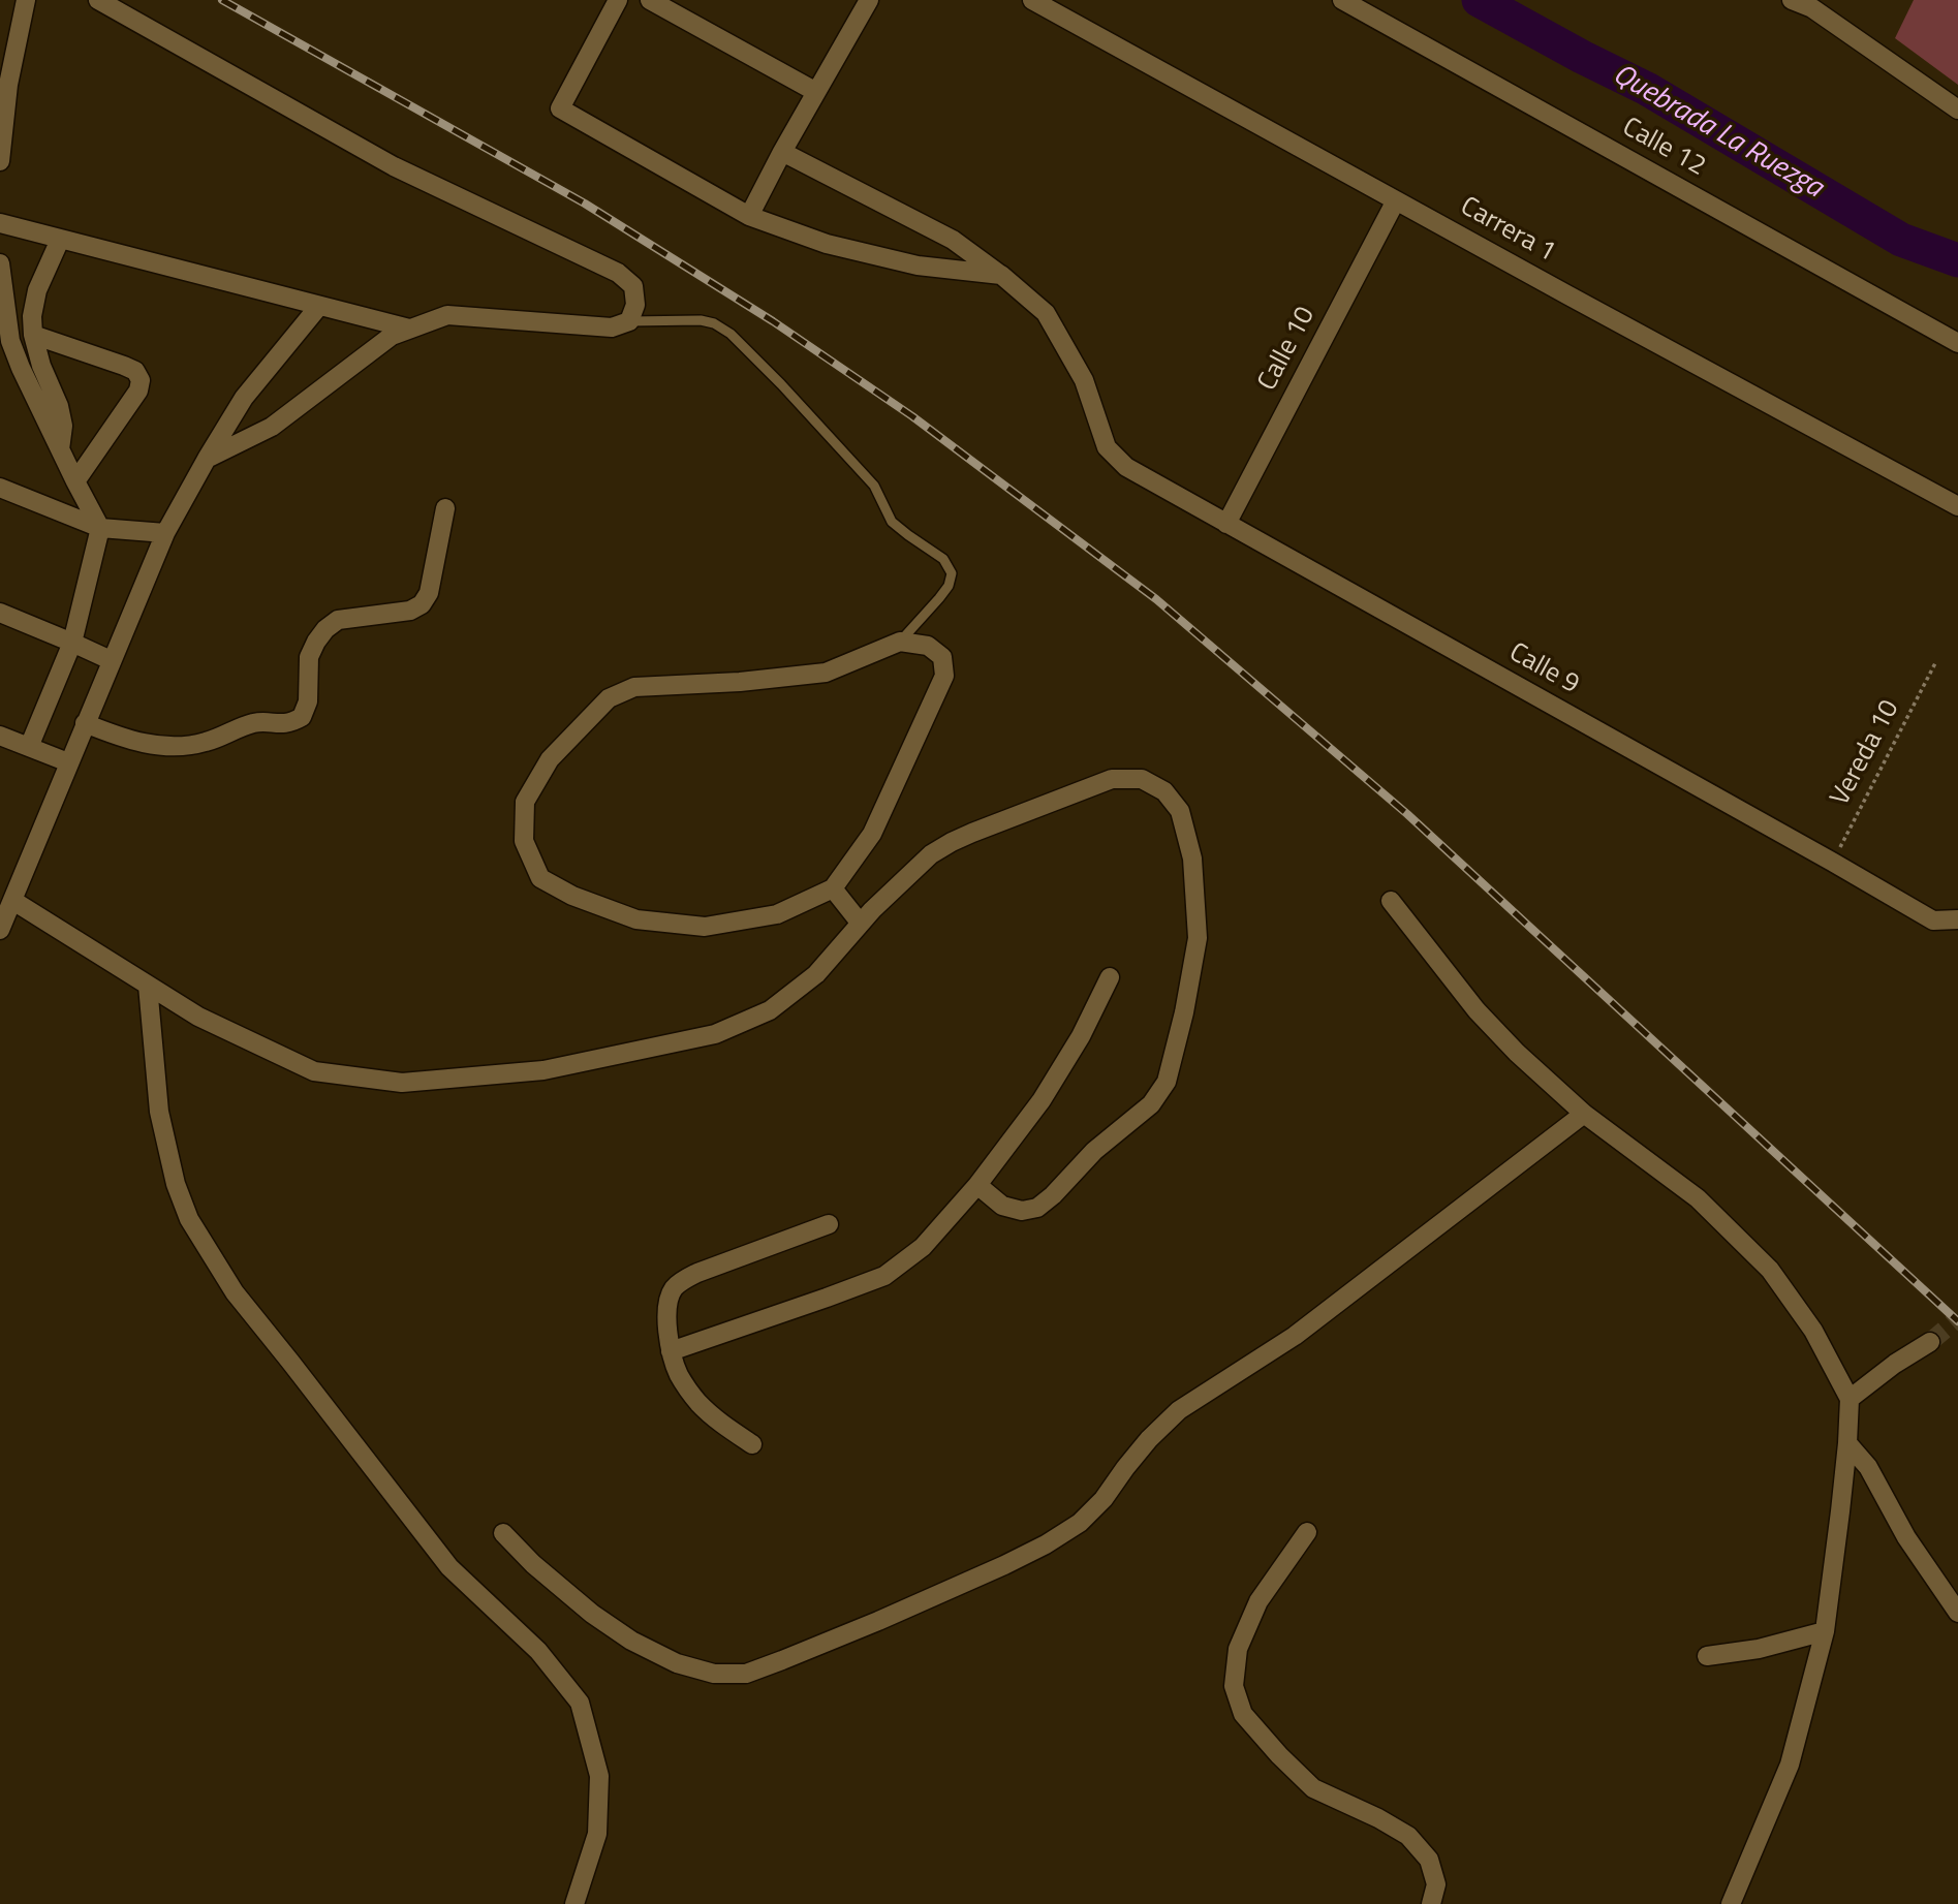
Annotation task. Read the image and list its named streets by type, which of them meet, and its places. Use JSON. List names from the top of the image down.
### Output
{
  "streets": {
    "street": [
      "Calle 12",
      "Carrera 1",
      "Calle 10",
      "Calle 9"
    ],
    "path": ["Vereda 10"]
  },
  "crossings": [
    ["Carrera 1", "Calle 10"],
    ["Calle 10", "Calle 9"],
    ["Calle 9", "Vereda 10"]
  ],
  "water": ["Quebrada La Ruezga"]
}
